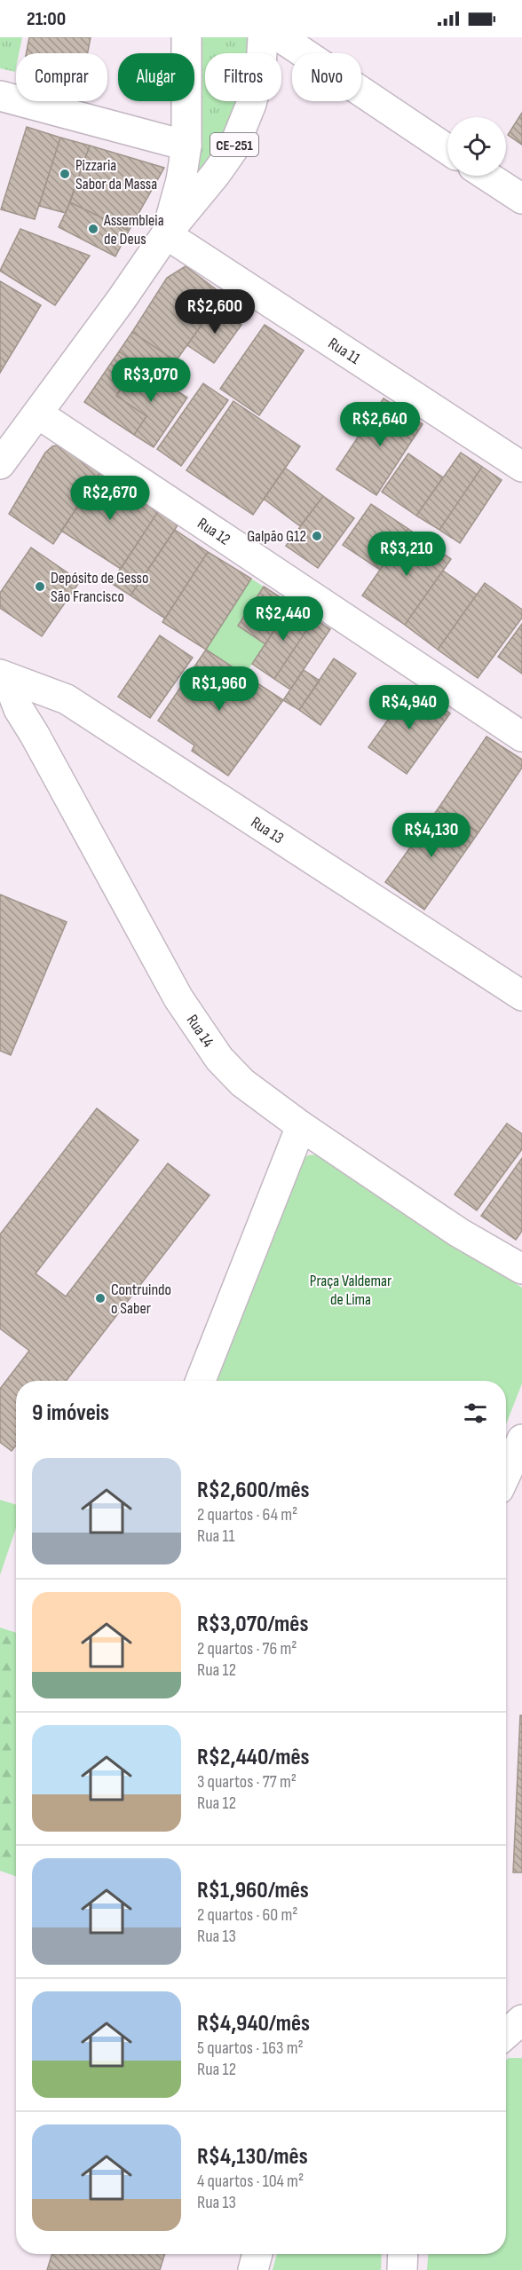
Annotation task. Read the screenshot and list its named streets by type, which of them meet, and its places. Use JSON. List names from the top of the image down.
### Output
{
  "streets": {
    "street": [
      "CE-251",
      "Rua 11",
      "Rua 12",
      "Rua 13",
      "Rua 14"
    ]
  },
  "crossings": [
    ["CE-251", "Rua 11"],
    ["CE-251", "Rua 12"],
    ["Rua 13", "Rua 14"]
  ],
  "parks": ["Praça Valdemar de Lima"],
  "places": [
    "Pizzaria Sabor da Massa",
    "Assembleia de Deus",
    "Galpão G12",
    "Depósito de Gesso São Francisco",
    "Contruindo o Saber"
  ],
  "page": {
    "status": "21:00",
    "chip": [
      "Comprar",
      "Alugar",
      "Filtros",
      "Novo"
    ],
    "price": [
      "R$2,600",
      "R$3,070",
      "R$2,640",
      "R$2,670",
      "R$3,210",
      "R$2,440",
      "R$1,960",
      "R$4,940",
      "R$4,130"
    ],
    "heading": "9 imóveis",
    "list": [
      {
        "name": "R$2,600/mês",
        "note": "2 quartos · 64 m² · Rua 11"
      },
      {
        "name": "R$3,070/mês",
        "note": "2 quartos · 76 m² · Rua 12"
      },
      {
        "name": "R$2,440/mês",
        "note": "3 quartos · 77 m² · Rua 12"
      },
      {
        "name": "R$1,960/mês",
        "note": "2 quartos · 60 m² · Rua 13"
      },
      {
        "name": "R$4,940/mês",
        "note": "5 quartos · 163 m² · Rua 12"
      },
      {
        "name": "R$4,130/mês",
        "note": "4 quartos · 104 m² · Rua 13"
      }
    ]
  }
}
